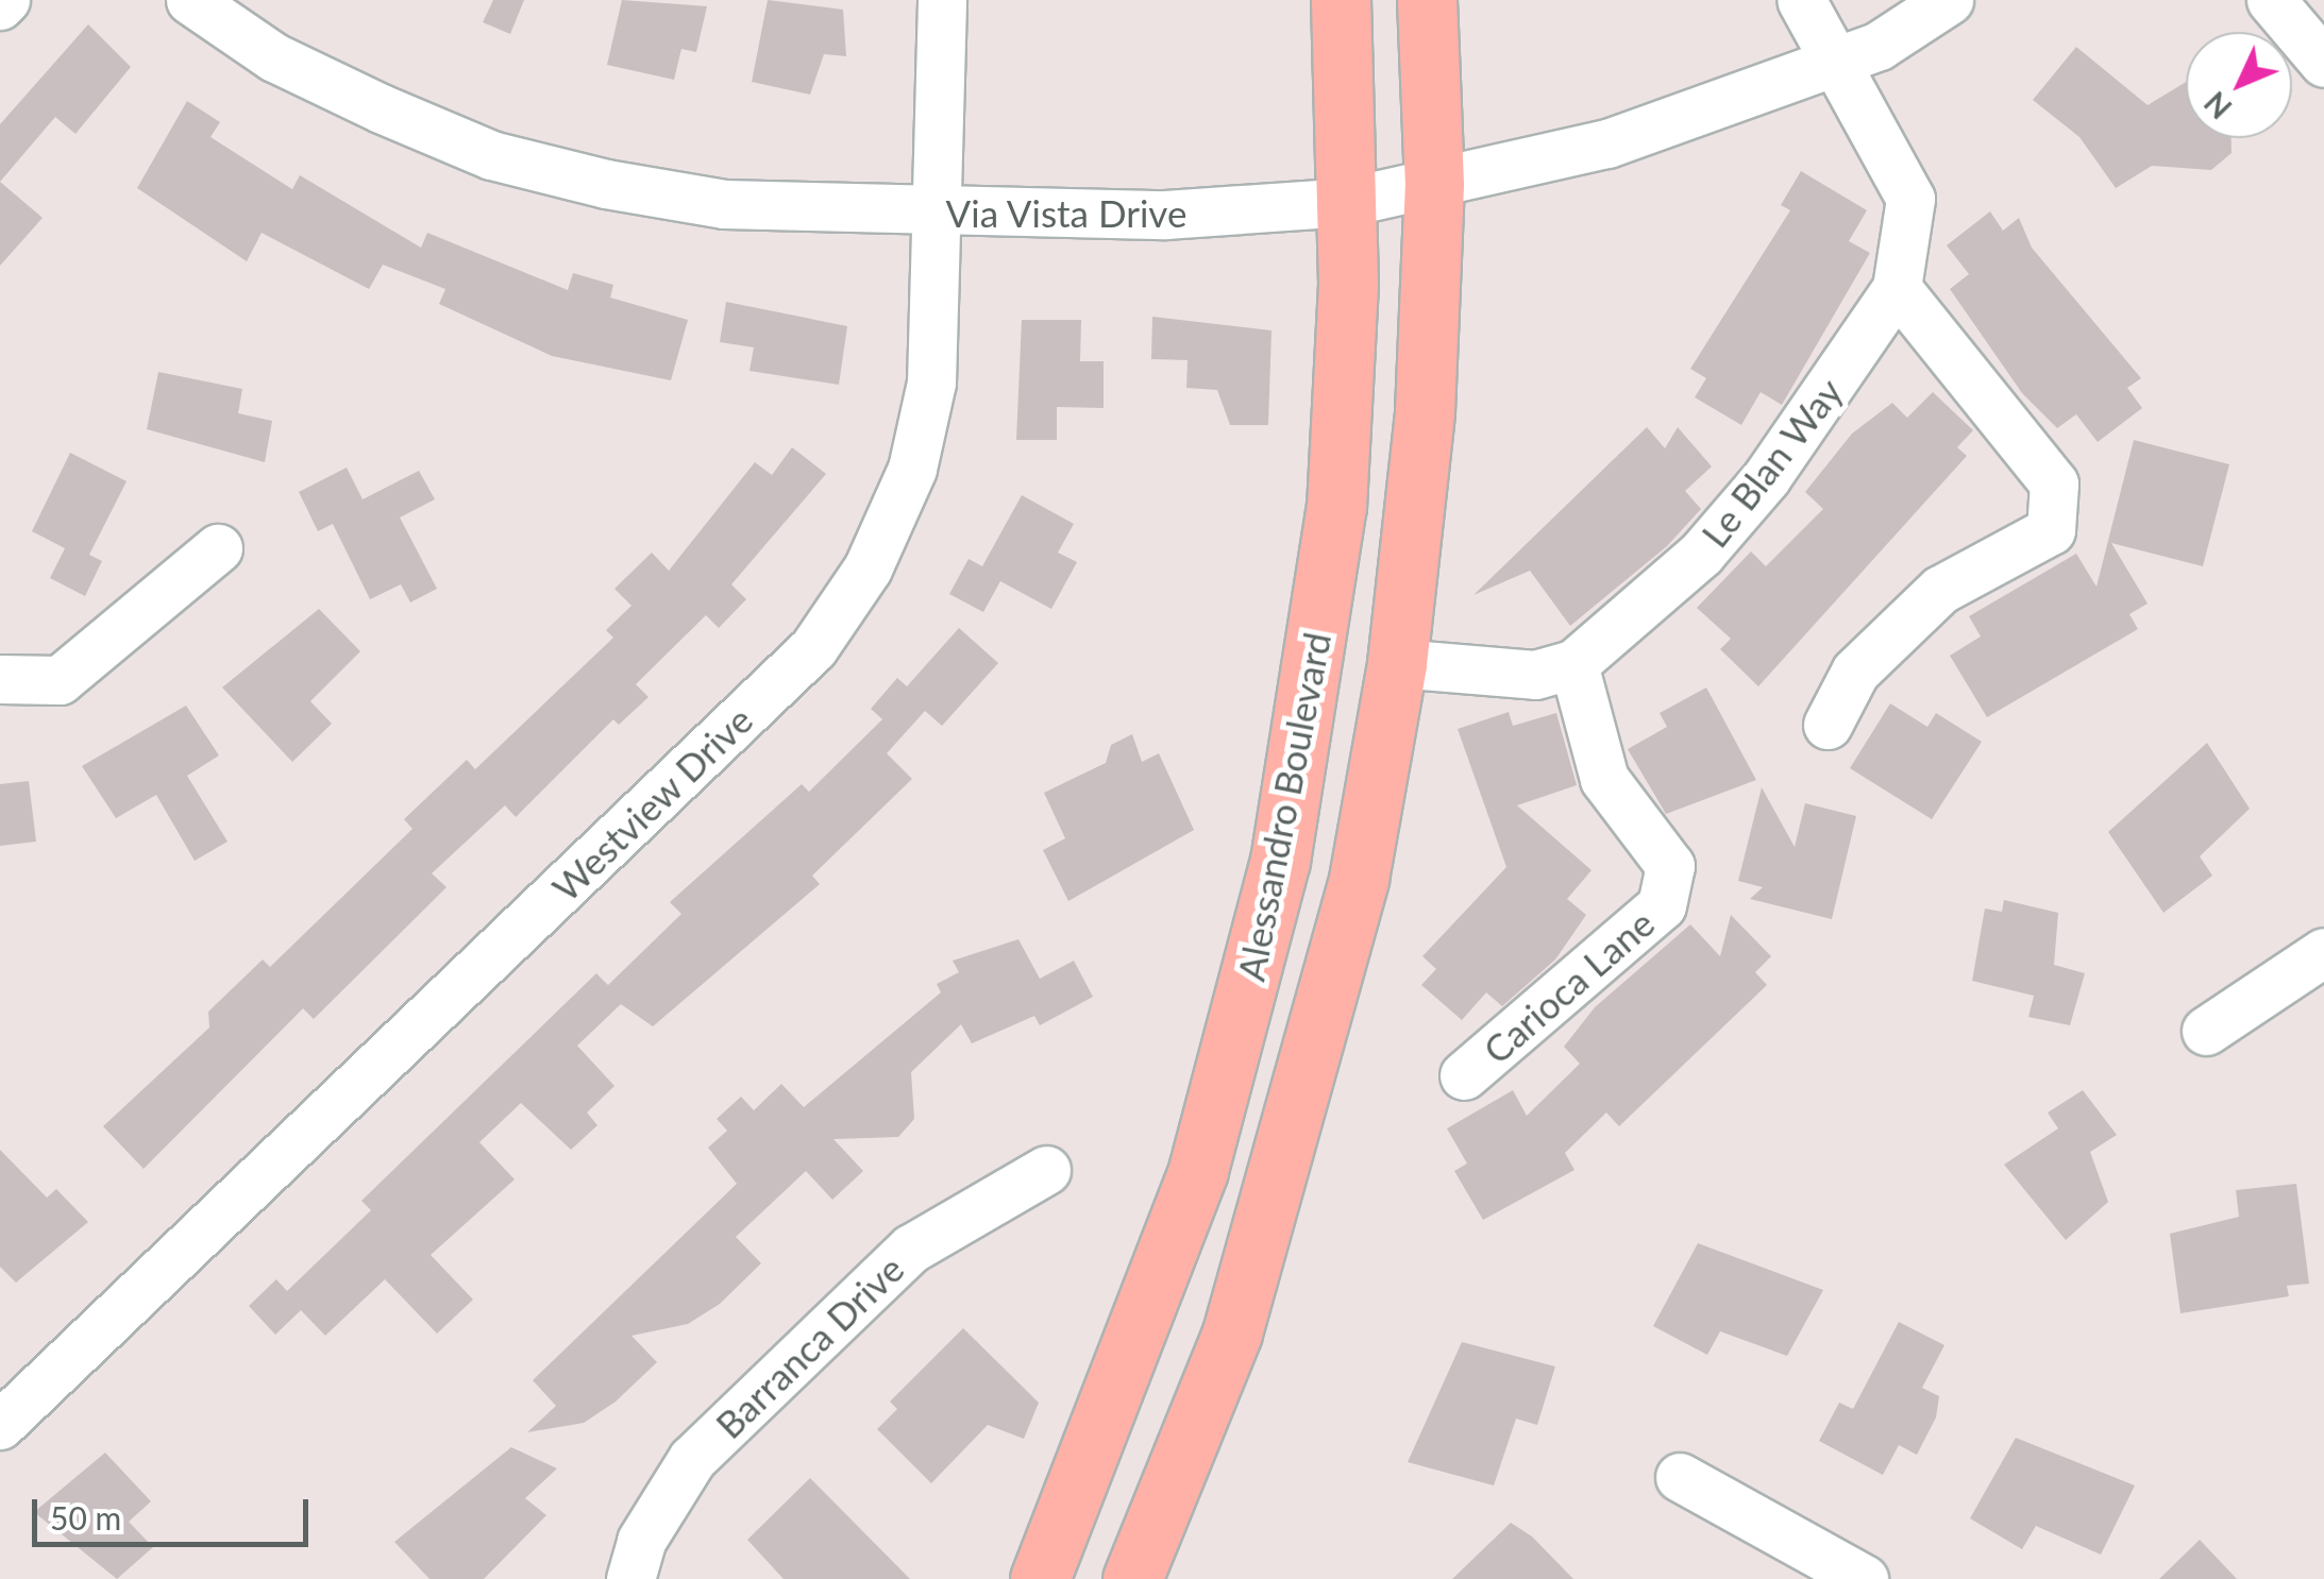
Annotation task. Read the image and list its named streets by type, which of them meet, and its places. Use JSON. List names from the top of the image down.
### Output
{
  "streets": {
    "main road": ["Alessandro Boulevard"],
    "street": [
      "Via Vista Drive",
      "Le Blan Way",
      "Westview Drive",
      "Carioca Lane",
      "Barranca Drive"
    ]
  },
  "crossings": [
    ["Via Vista Drive", "Le Blan Way"],
    ["Via Vista Drive", "Westview Drive"],
    ["Via Vista Drive", "Alessandro Boulevard"],
    ["Le Blan Way", "Carioca Lane"]
  ],
  "scale_bar": "50 m",
  "north": "bottom left"
}
